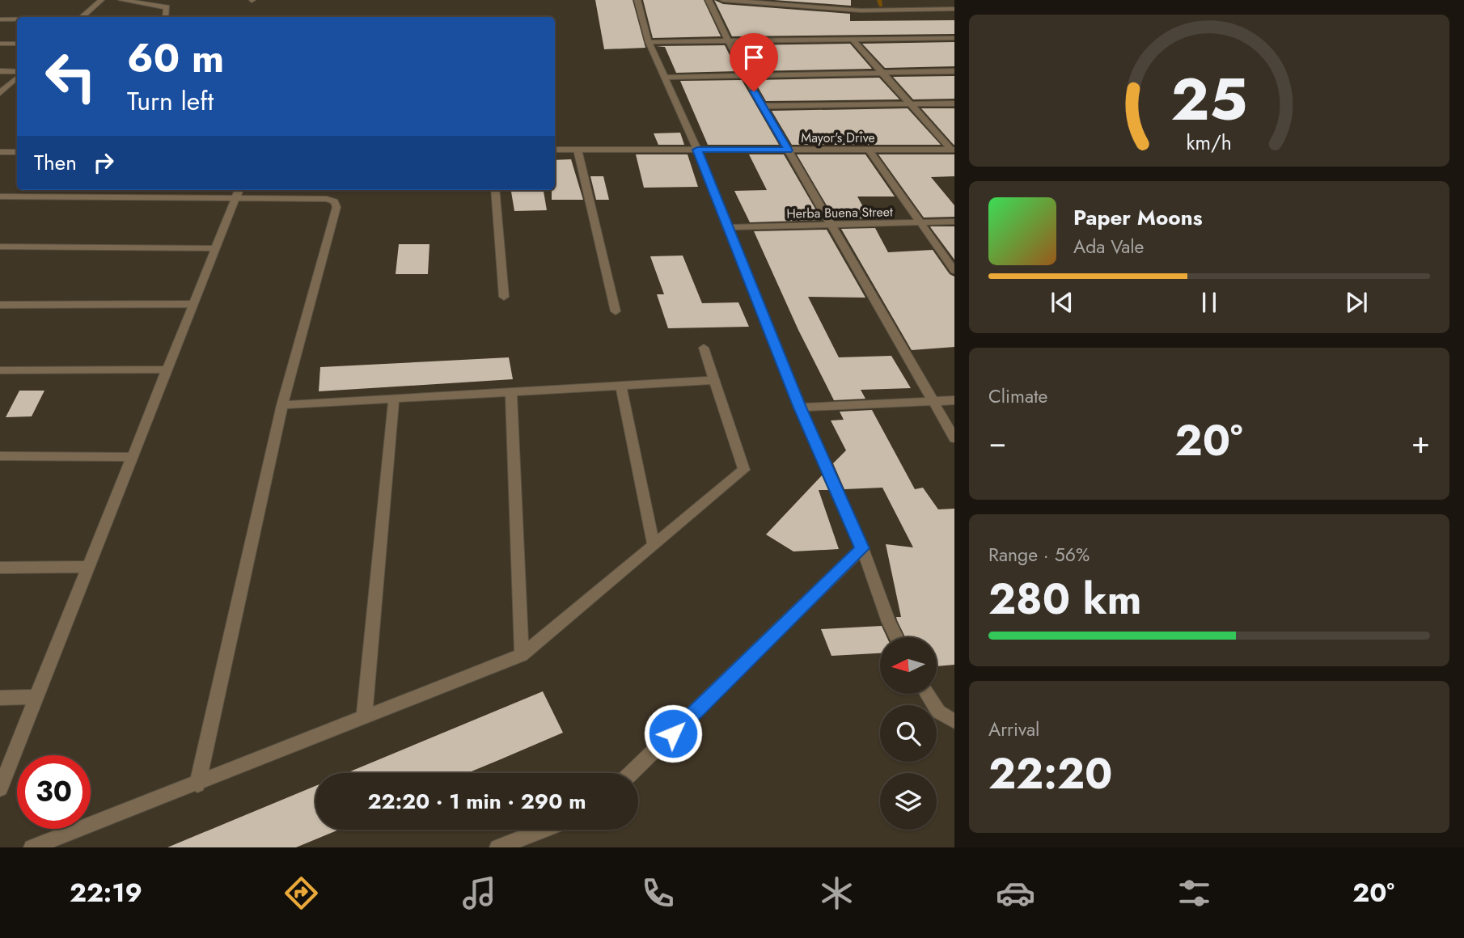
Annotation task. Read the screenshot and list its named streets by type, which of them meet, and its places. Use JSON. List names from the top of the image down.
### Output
{
  "streets": {
    "street": ["Mayor's Drive", "Herba Buena Street"]
  },
  "north": "left",
  "page": {
    "turn": ["60 m", "Turn left"],
    "then": "Then",
    "song": ["Paper Moons", "Ada Vale"],
    "tile": [
      "Climate",
      ["Range · 56%", "280 km"],
      ["Arrival", "22:20"]
    ],
    "heat": ["−", "20°", "+"],
    "limit": "30",
    "trip": "22:20 · 1 min · 290 m",
    "tabs": ["22:19", "20°"],
    "gauge": ["25", "km/h"]
  }
}
